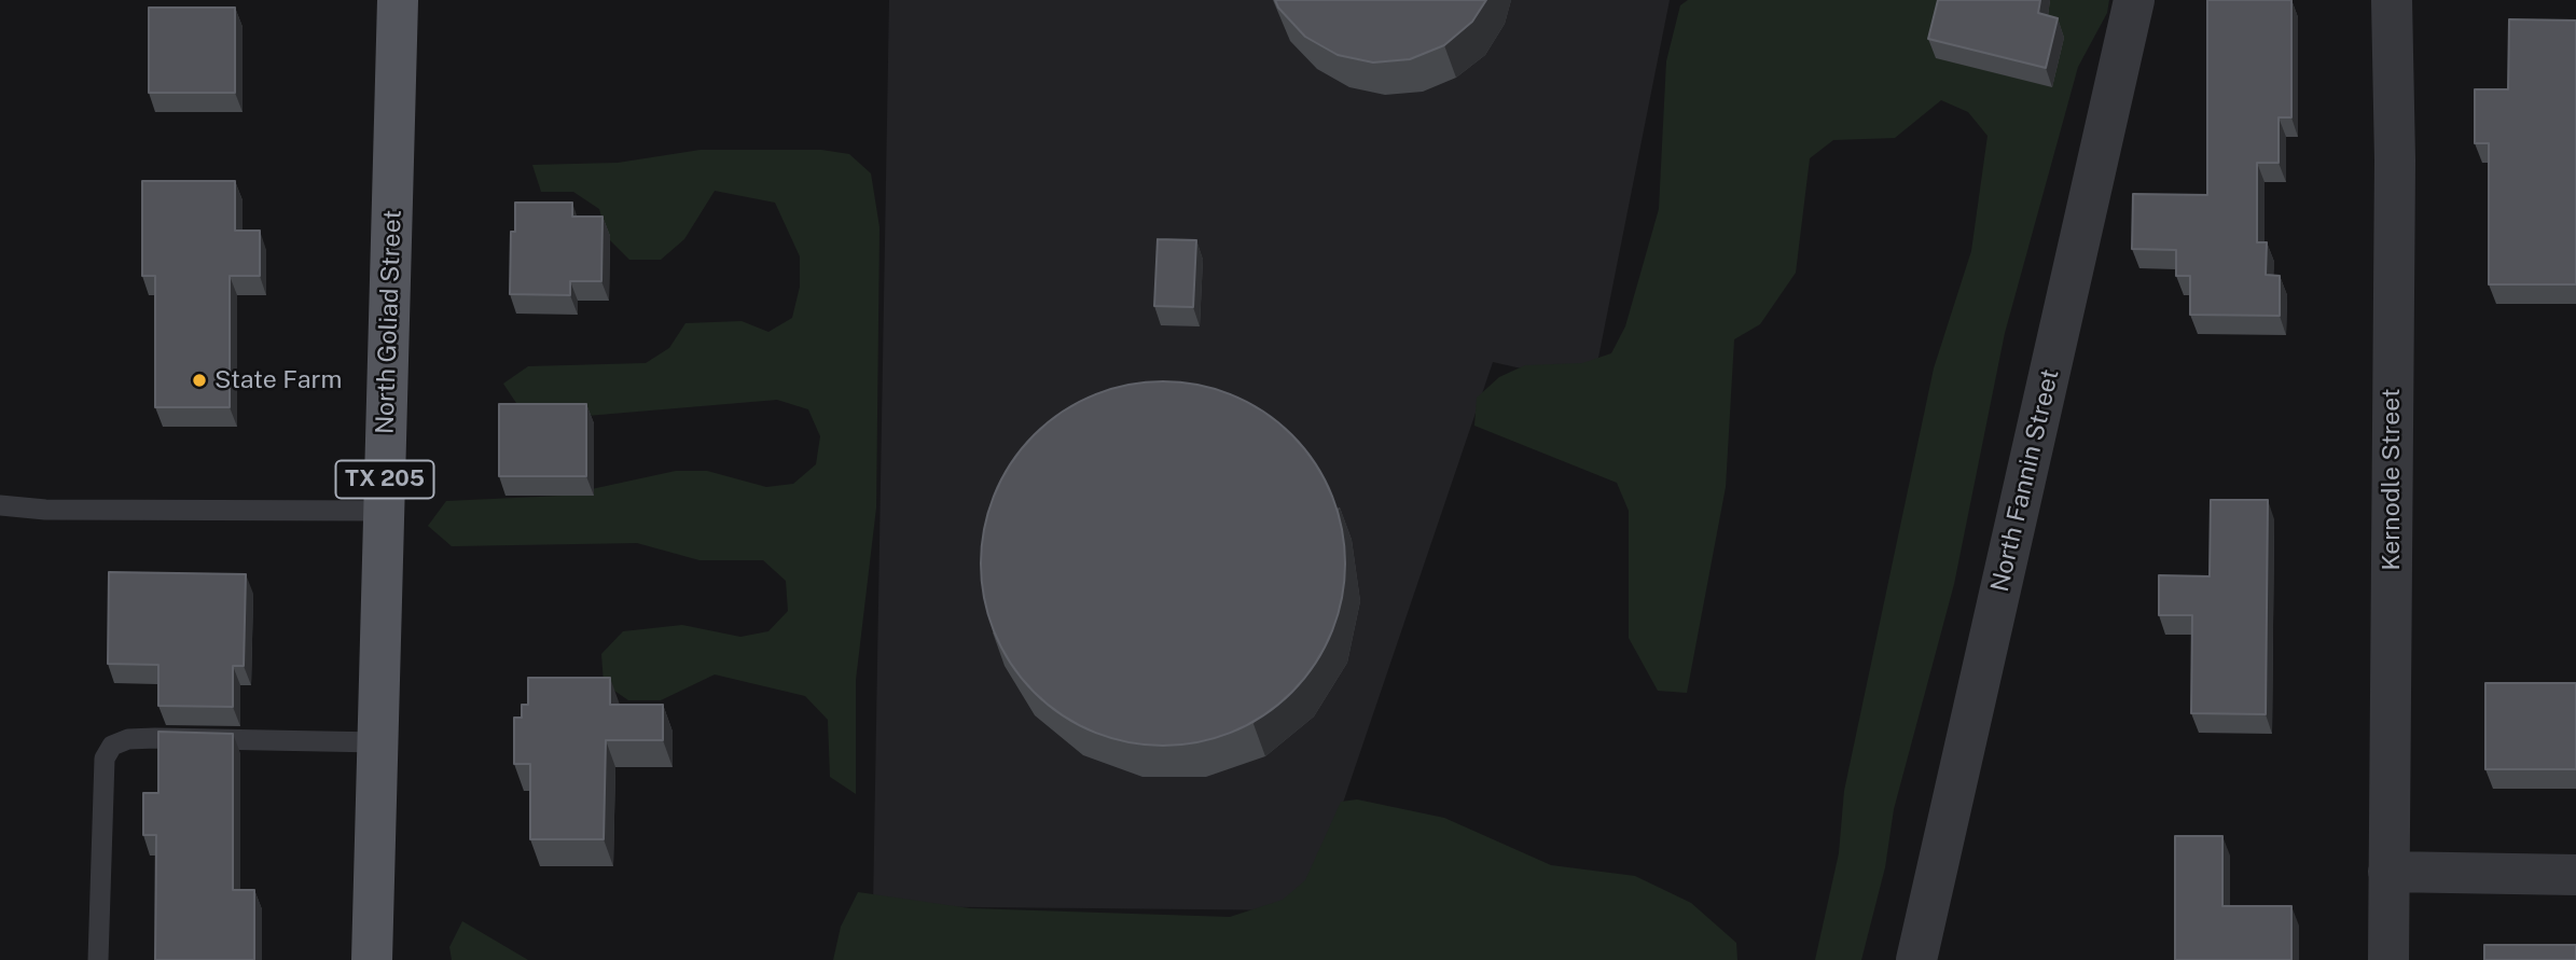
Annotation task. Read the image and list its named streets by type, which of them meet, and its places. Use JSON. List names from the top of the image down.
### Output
{
  "streets": {
    "main road": ["North Goliad Street", "TX 205"],
    "street": ["Kernodle Street", "North Fannin Street"]
  },
  "places": ["State Farm"]
}
